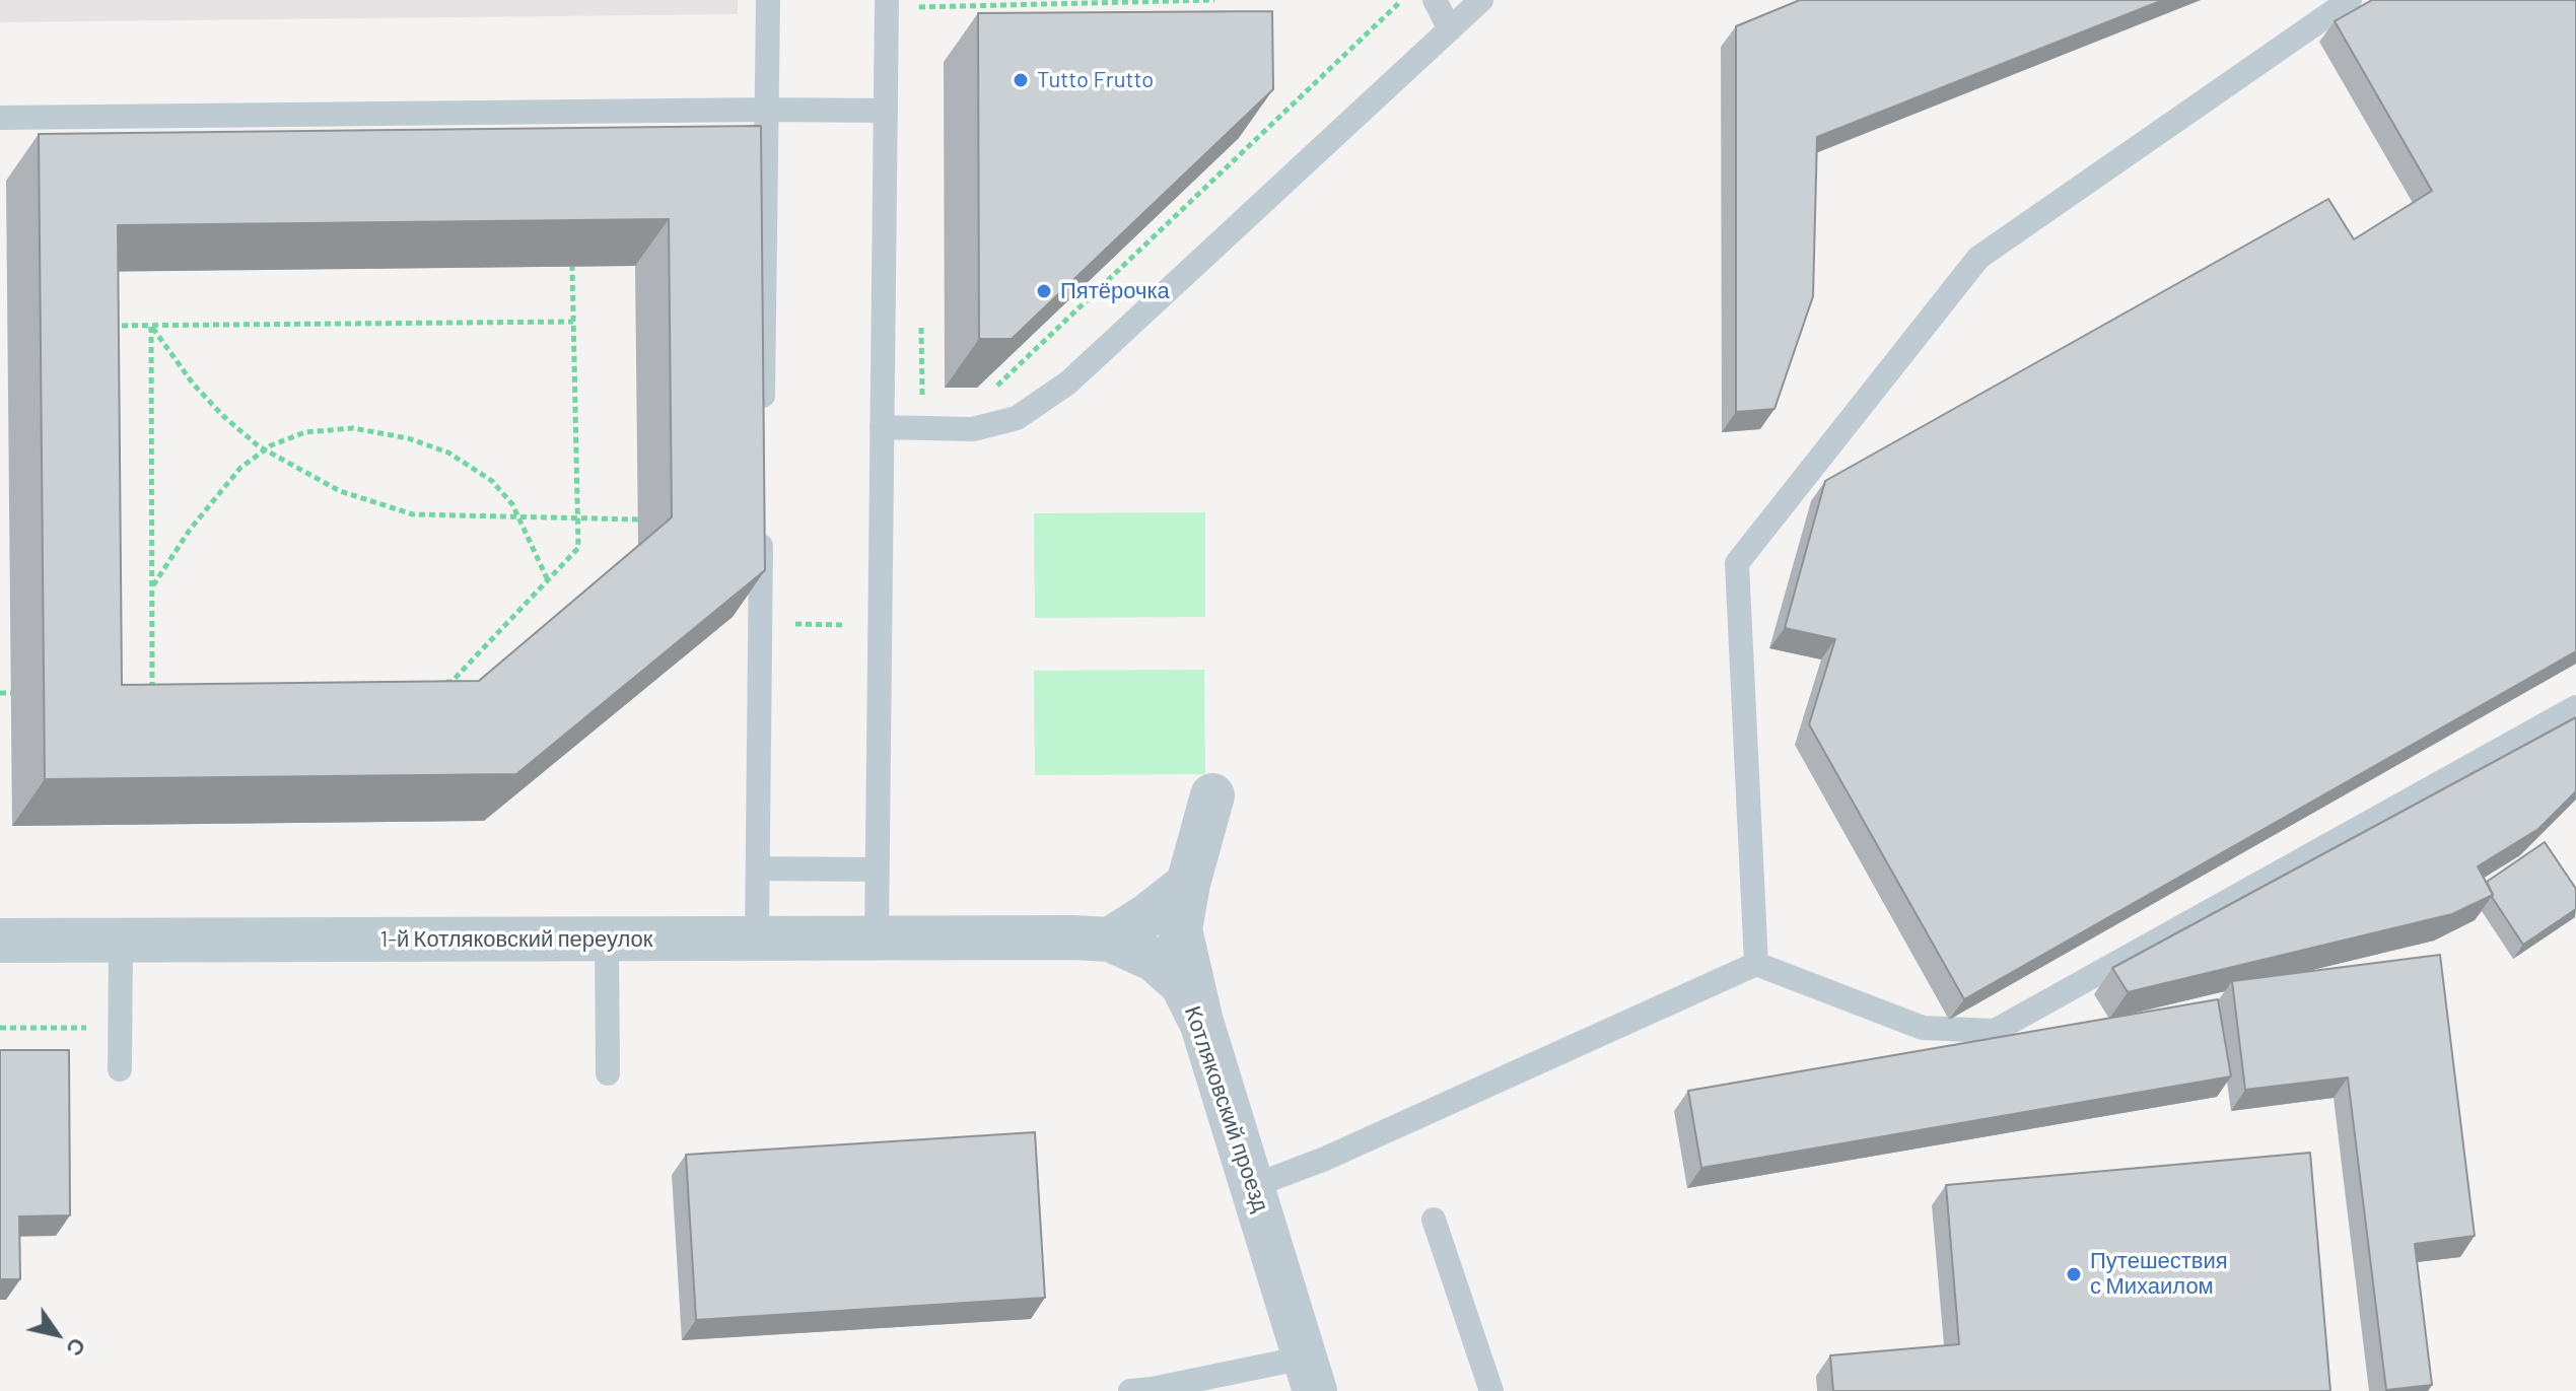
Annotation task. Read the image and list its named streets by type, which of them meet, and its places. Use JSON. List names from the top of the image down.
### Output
{
  "streets": {
    "street": ["1-й Котляковский переулок", "Котляковский проезд"]
  },
  "crossings": [
    ["1-й Котляковский переулок", "Котляковский проезд"]
  ],
  "places": ["Tutto Frutto", "Пятёрочка", "Путешествия с Михаилом"],
  "north": "bottom right"
}
